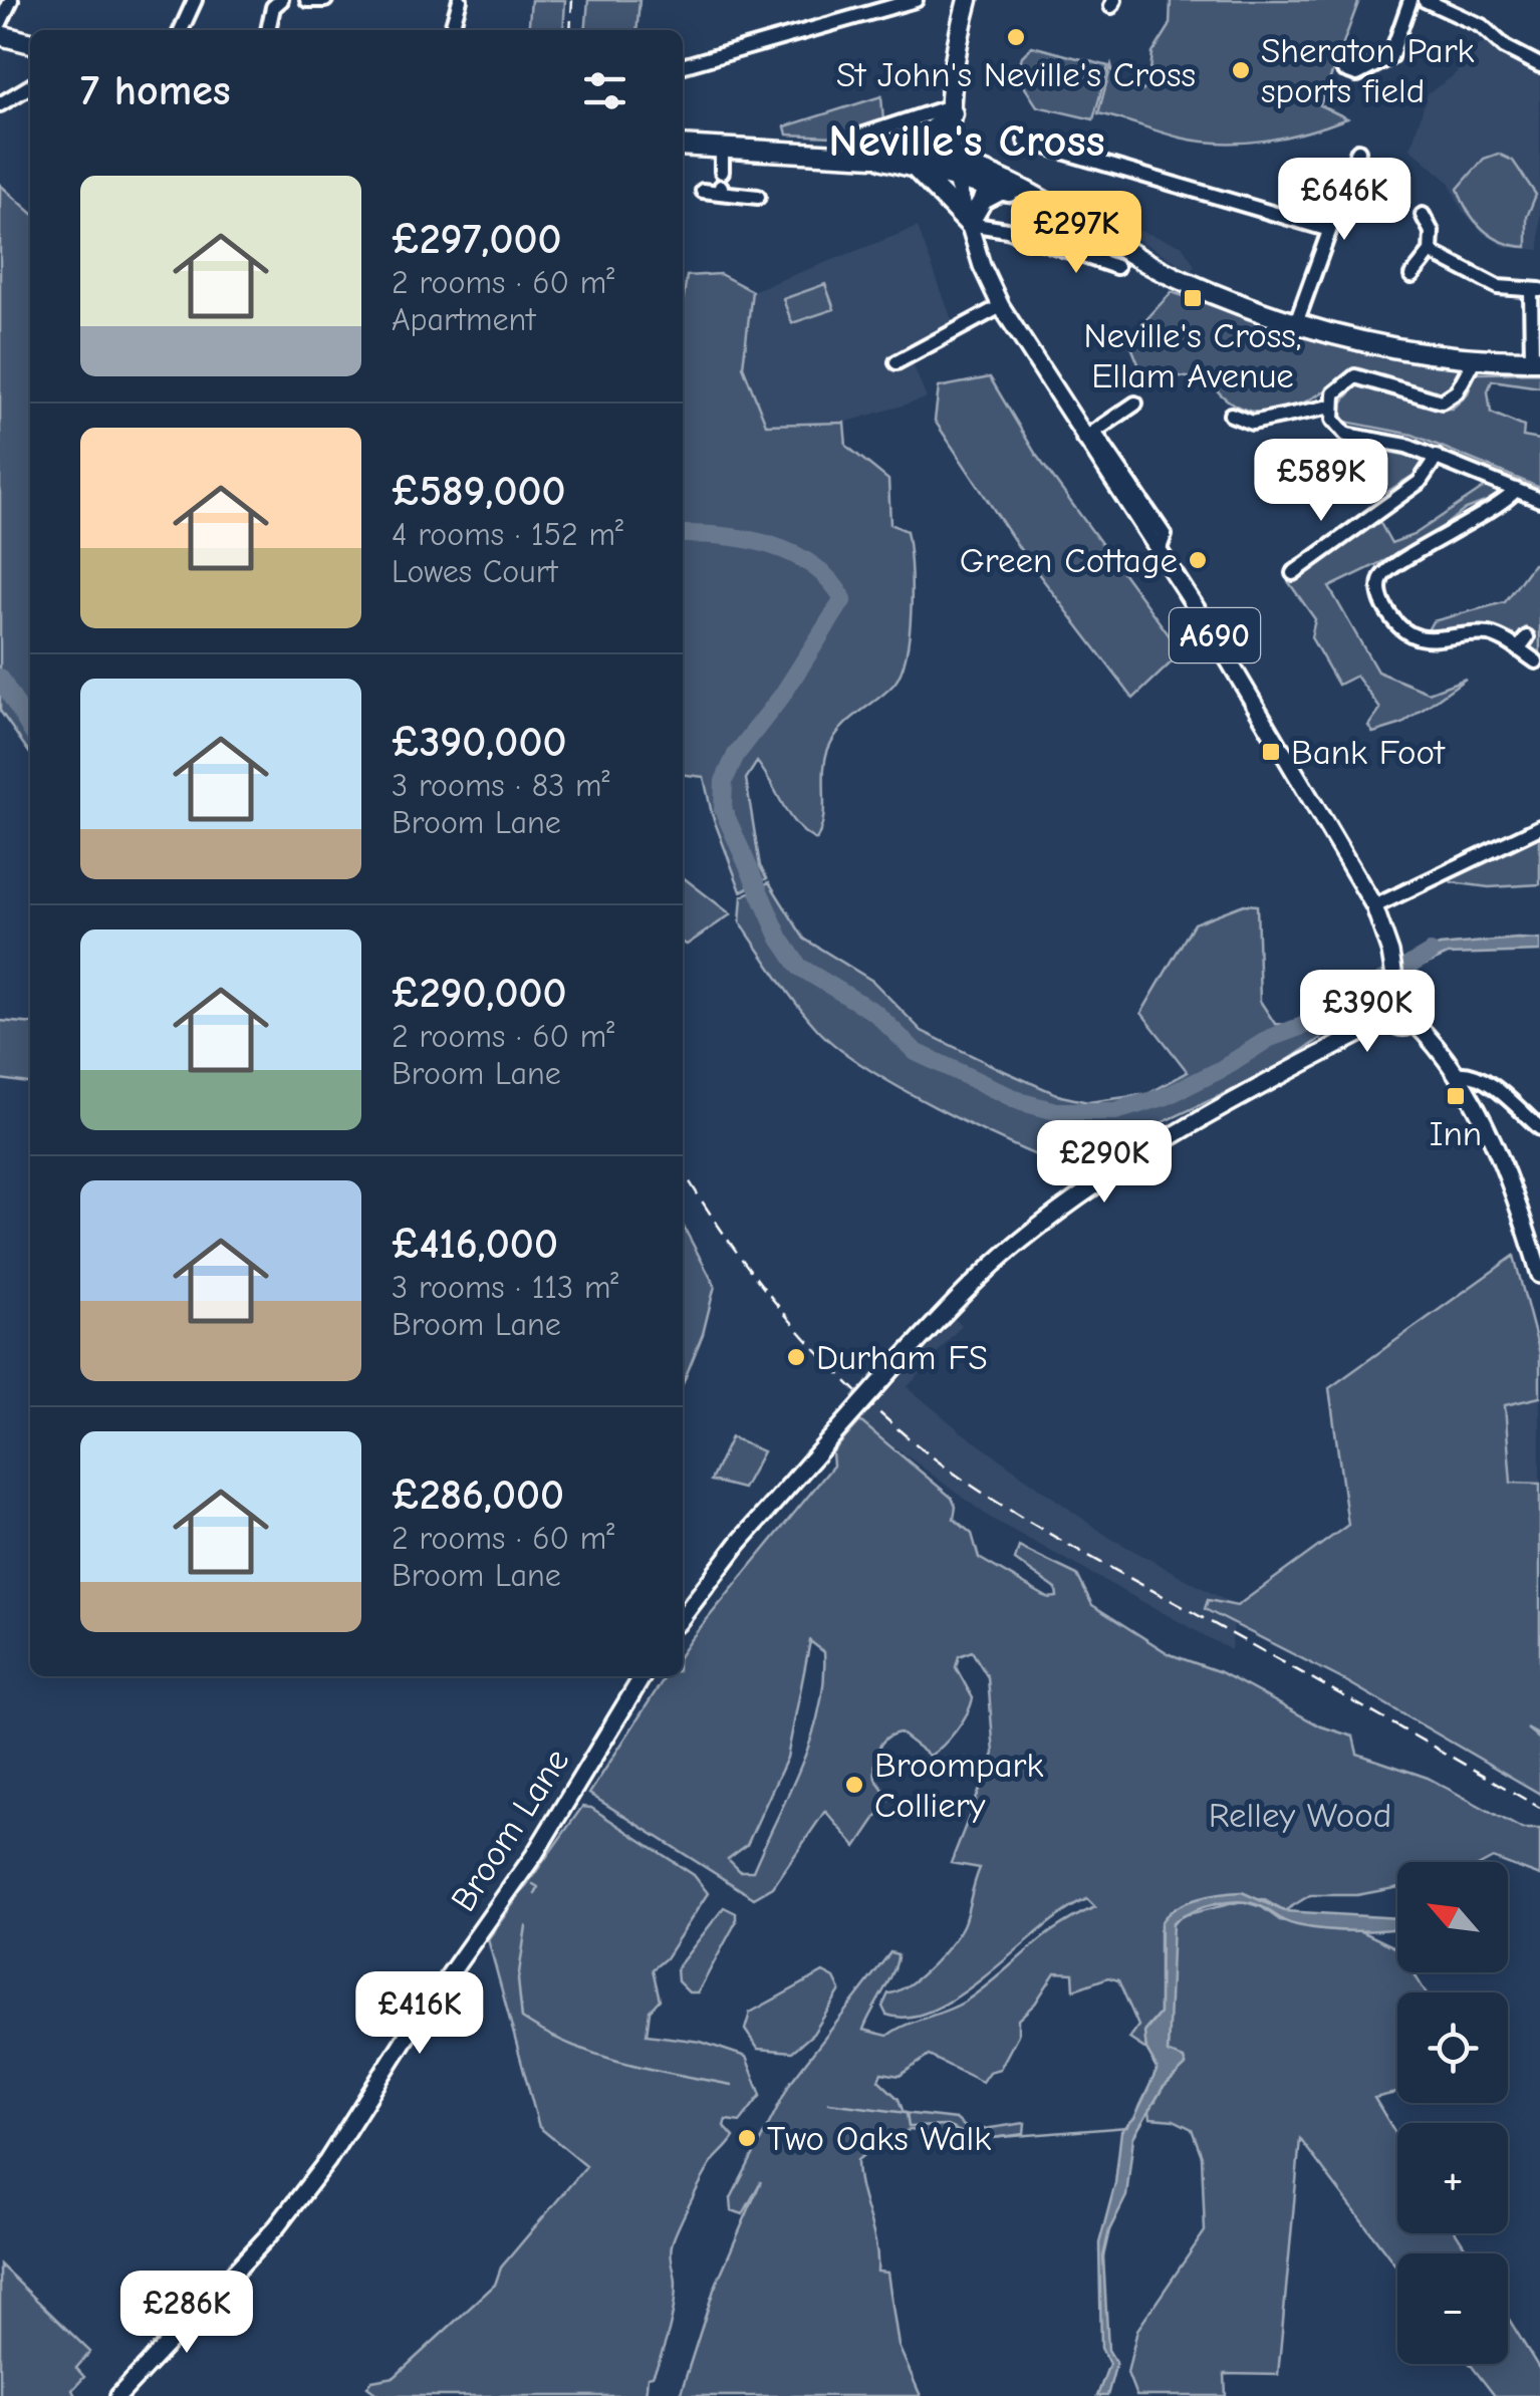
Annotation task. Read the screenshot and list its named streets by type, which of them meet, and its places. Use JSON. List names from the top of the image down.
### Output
{
  "streets": {
    "highway": ["A690"],
    "main road": ["Broom Lane"]
  },
  "districts": ["Neville's Cross"],
  "parks": ["Relley Wood"],
  "places": {
    "other": [
      "St John's Neville's Cross",
      "Sheraton Park sports field",
      "Green Cottage",
      "Durham FS",
      "Broompark Colliery",
      "Two Oaks Walk"
    ],
    "transit": ["Neville's Cross, Ellam Avenue", "Bank Foot", "Inn"]
  },
  "north": "top left",
  "page": {
    "heading": "7 homes",
    "list": [
      {
        "name": "£297,000",
        "note": "2 rooms · 60 m² · Apartment"
      },
      {
        "name": "£589,000",
        "note": "4 rooms · 152 m² · Lowes Court"
      },
      {
        "name": "£390,000",
        "note": "3 rooms · 83 m² · Broom Lane"
      },
      {
        "name": "£290,000",
        "note": "2 rooms · 60 m² · Broom Lane"
      },
      {
        "name": "£416,000",
        "note": "3 rooms · 113 m² · Broom Lane"
      },
      {
        "name": "£286,000",
        "note": "2 rooms · 60 m² · Broom Lane"
      }
    ],
    "price": [
      "£646K",
      "£297K",
      "£589K",
      "£390K",
      "£290K",
      "£416K",
      "£286K"
    ],
    "map_buttons": ["+", "−"]
  }
}
